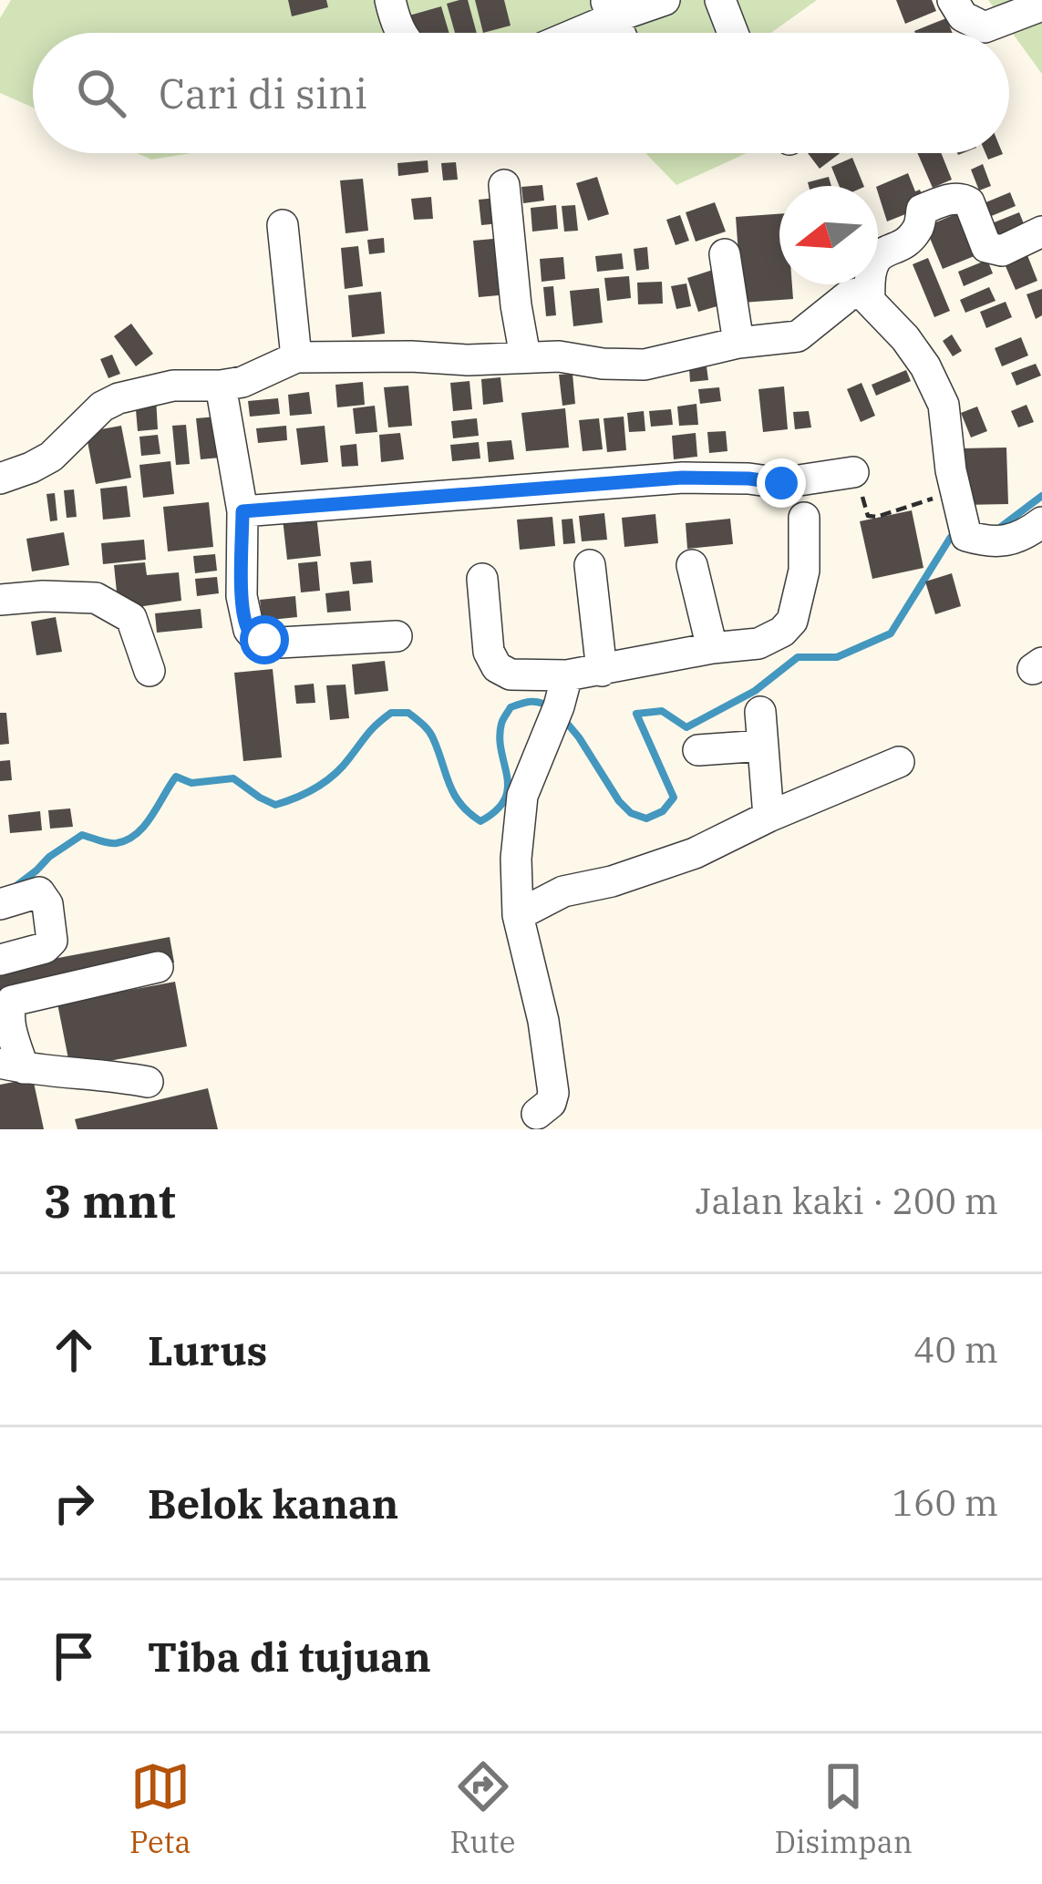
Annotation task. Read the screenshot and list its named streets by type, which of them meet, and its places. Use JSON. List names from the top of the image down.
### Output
{
  "north": "left",
  "page": {
    "search": "Cari di sini",
    "heading": ["3 mnt", "Jalan kaki · 200 m"],
    "list": [
      ["Lurus", "40 m"],
      ["Belok kanan", "160 m"],
      "Tiba di tujuan"
    ],
    "nav": ["Peta", "Rute", "Disimpan"]
  }
}
